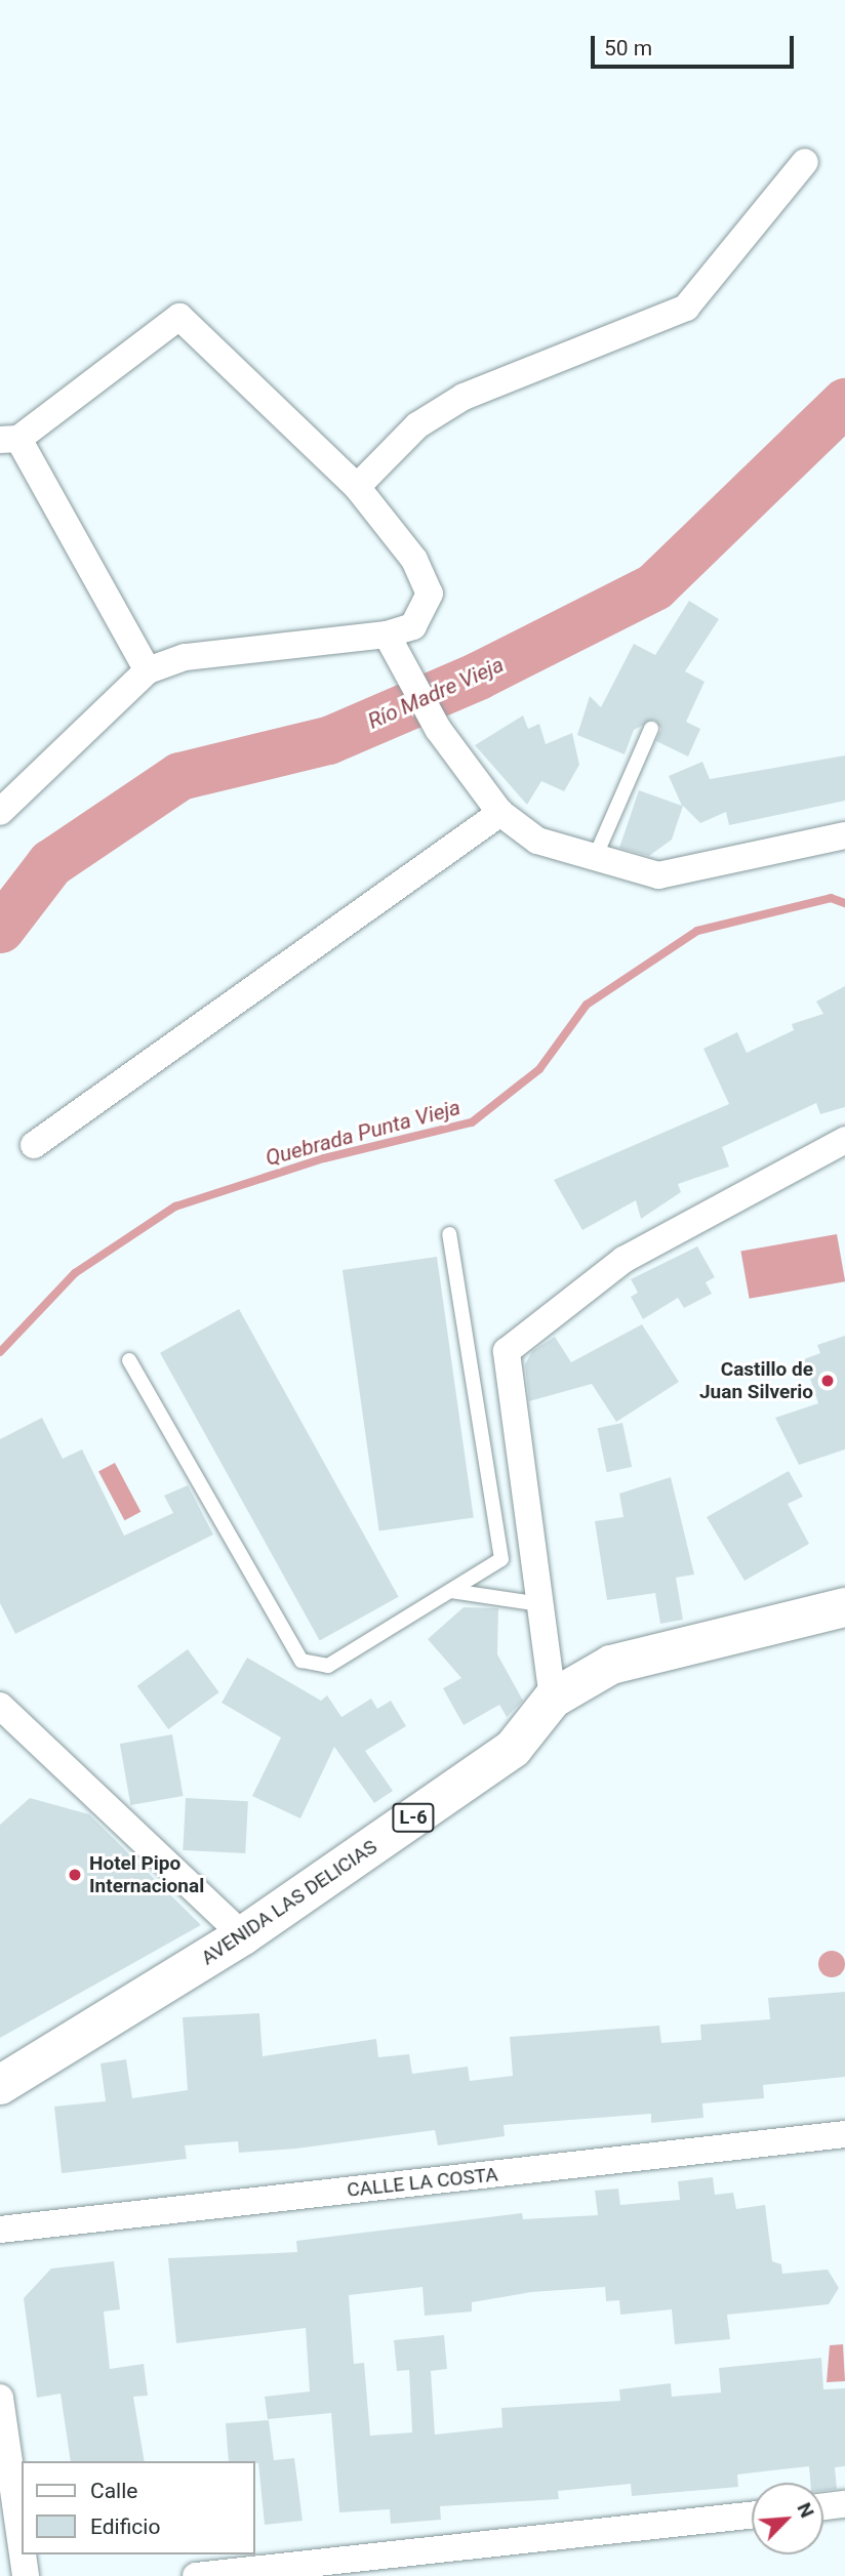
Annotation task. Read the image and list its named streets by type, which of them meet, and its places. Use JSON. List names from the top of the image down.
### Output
{
  "streets": {
    "main road": ["L-6", "AVENIDA LAS DELICIAS"],
    "street": ["CALLE LA COSTA"]
  },
  "water": ["Río Madre Vieja", "Quebrada Punta Vieja"],
  "places": ["Castillo de Juan Silverio", "Hotel Pipo Internacional"],
  "legend": ["Calle", "Edificio"],
  "scale_bar": "50 m",
  "north": "top right"
}
